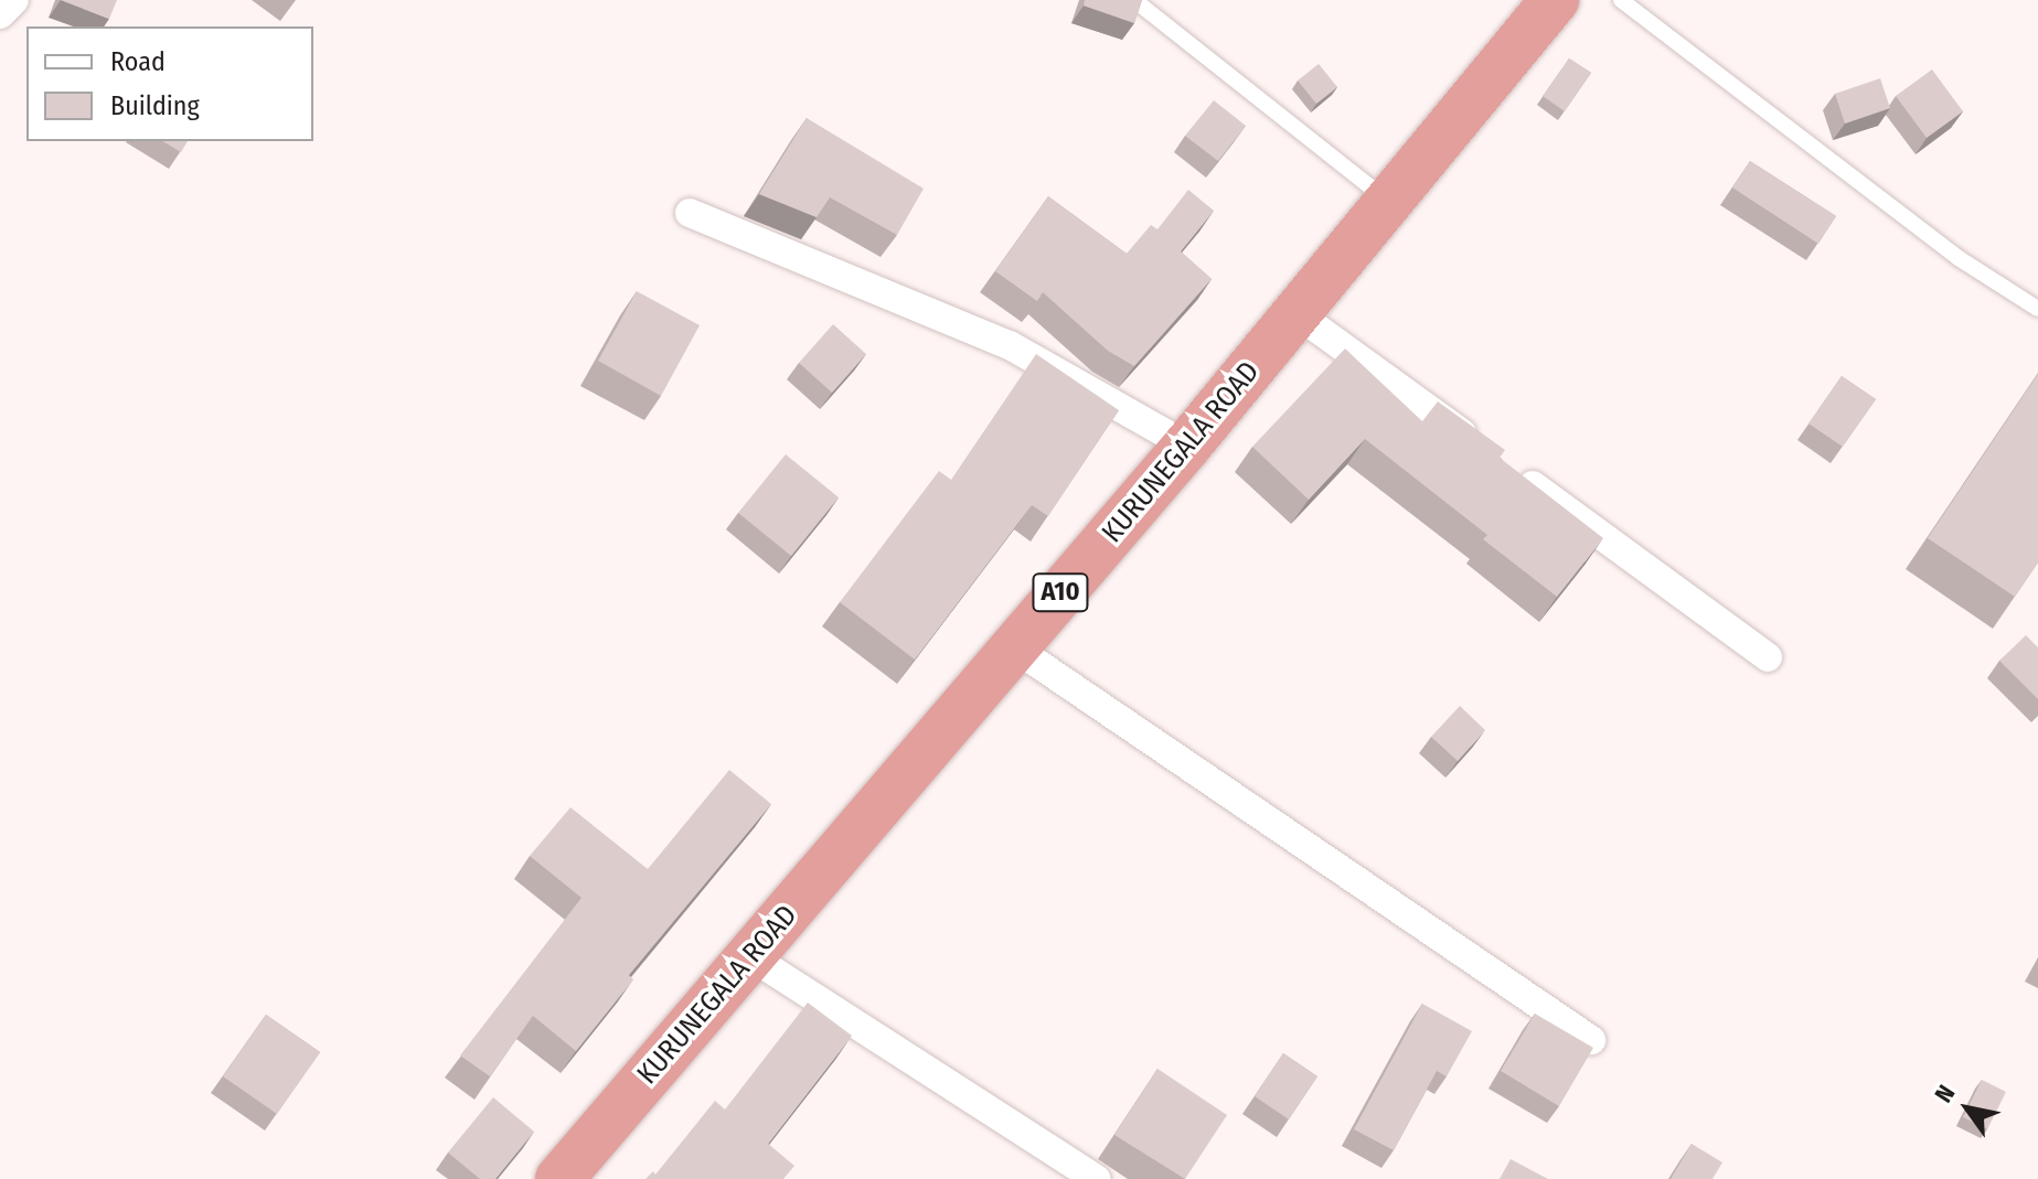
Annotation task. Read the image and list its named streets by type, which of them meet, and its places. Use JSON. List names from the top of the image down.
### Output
{
  "streets": {
    "highway": ["KURUNEGALA ROAD", "A10"]
  },
  "legend": ["Road", "Building"],
  "north": "top left"
}
